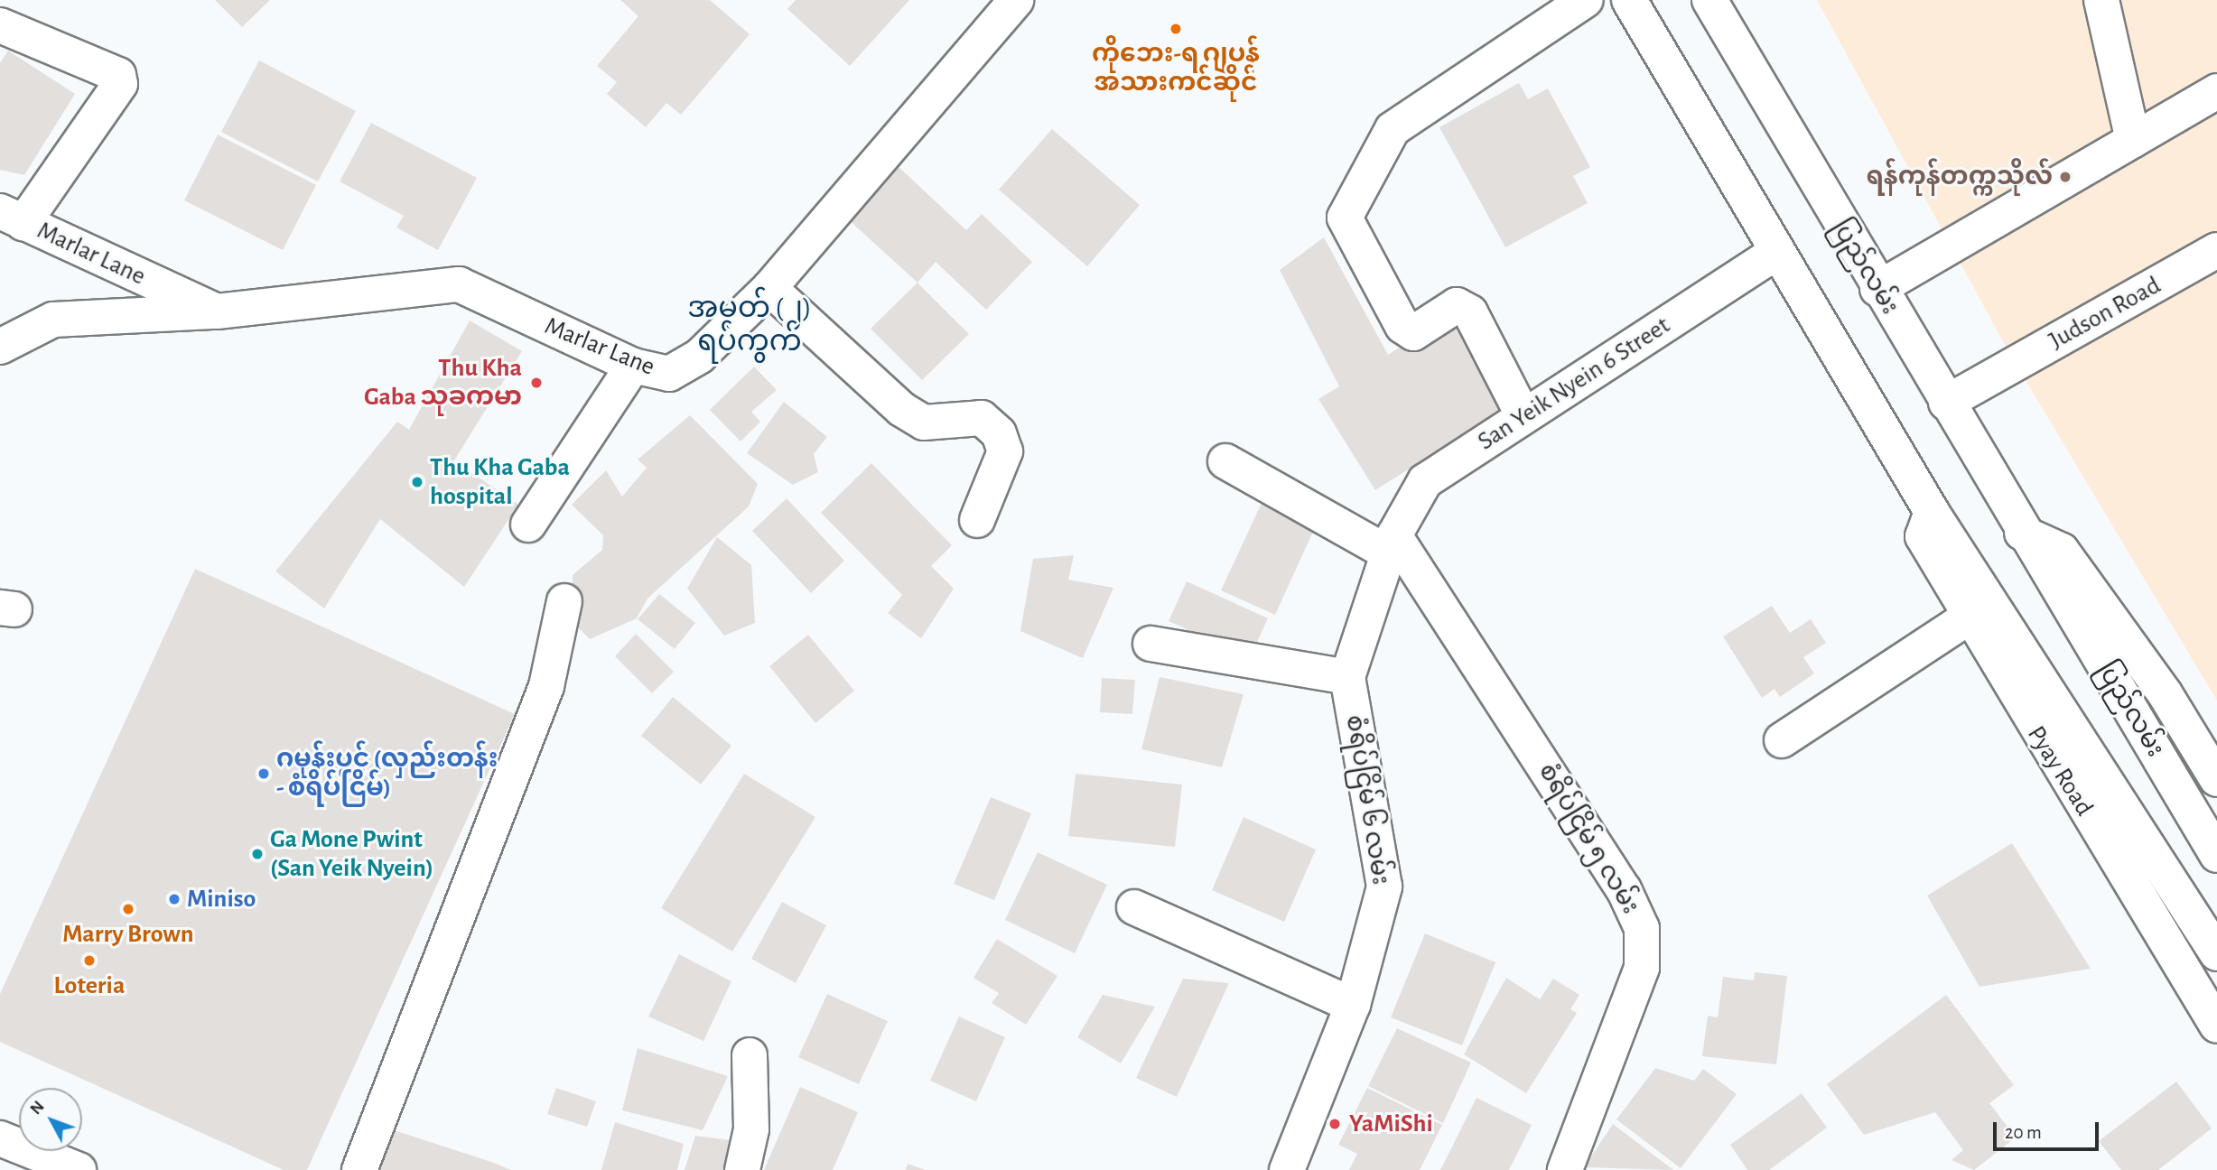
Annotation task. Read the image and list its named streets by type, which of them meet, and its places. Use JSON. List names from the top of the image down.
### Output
{
  "streets": {
    "main road": [
      "Marlar Lane",
      "ပြည်လမ်း",
      "Judson Road",
      "San Yeik Nyein 6 Street",
      "Pyay Road",
      "စံရိပ်ငြိမ် ၆ လမ်း",
      "စံရိပ်ငြိမ် ၅ လမ်း"
    ]
  },
  "crossings": [
    ["ပြည်လမ်း", "Judson Road"],
    ["San Yeik Nyein 6 Street", "စံရိပ်ငြိမ် ၆ လမ်း"],
    ["San Yeik Nyein 6 Street", "စံရိပ်ငြိမ် ၅ လမ်း"],
    ["စံရိပ်ငြိမ် ၆ လမ်း", "စံရိပ်ငြိမ် ၅ လမ်း"]
  ],
  "districts": ["အမှတ် (၂) ရပ်ကွက်"],
  "places": [
    "ကိုဘေး-ရ ဂျပန် အသားကင်ဆိုင်",
    "ရန်ကုန်တက္ကသိုလ်",
    "Thu Kha Gaba သုခကမာ",
    "Thu Kha Gaba hospital",
    "ဂမုန်းပွင့် (လှည်းတန်း - စံရိပ်ငြိမ်)",
    "Ga Mone Pwint (San Yeik Nyein)",
    "Miniso",
    "Marry Brown",
    "Loteria",
    "YaMiShi"
  ],
  "scale_bar": "20 m",
  "north": "top left"
}
